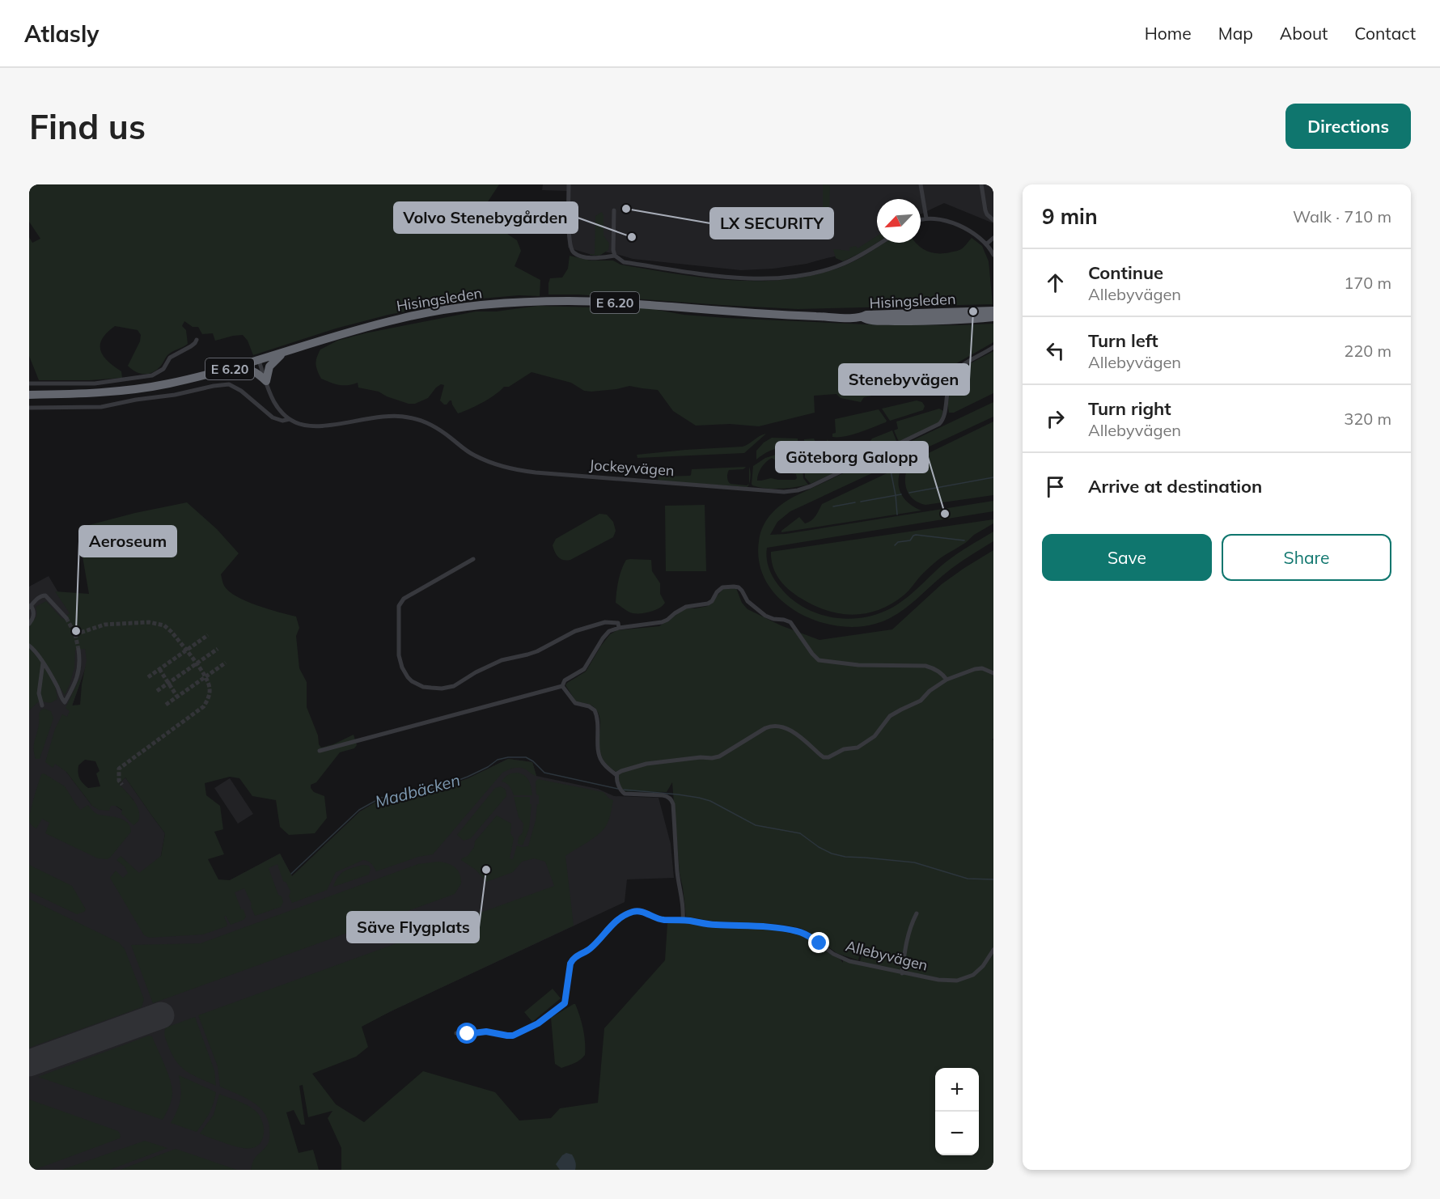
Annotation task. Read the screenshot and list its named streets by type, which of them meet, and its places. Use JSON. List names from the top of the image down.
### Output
{
  "streets": {
    "highway": ["Hisingsleden", "E 6.20"],
    "street": ["Jockeyvägen", "Allebyvägen"]
  },
  "crossings": [
    ["Hisingsleden", "E 6.20"]
  ],
  "water": ["Madbäcken"],
  "places": [
    "LX SECURITY",
    "Volvo Stenebygården",
    "Stenebyvägen",
    "Göteborg Galopp",
    "Aeroseum",
    "Säve Flygplats"
  ],
  "north": "bottom left",
  "page": {
    "header": "Atlasly",
    "nav": [
      "Home",
      "Map",
      "About",
      "Contact"
    ],
    "buttons": [
      "Directions",
      ["Save", "Share"]
    ],
    "title": "Find us",
    "heading": ["9 min", "Walk · 710 m"],
    "list": [
      ["Continue", "Allebyvägen", "170 m"],
      ["Turn left", "Allebyvägen", "220 m"],
      ["Turn right", "Allebyvägen", "320 m"],
      "Arrive at destination"
    ],
    "map_buttons": ["+", "−"]
  }
}
